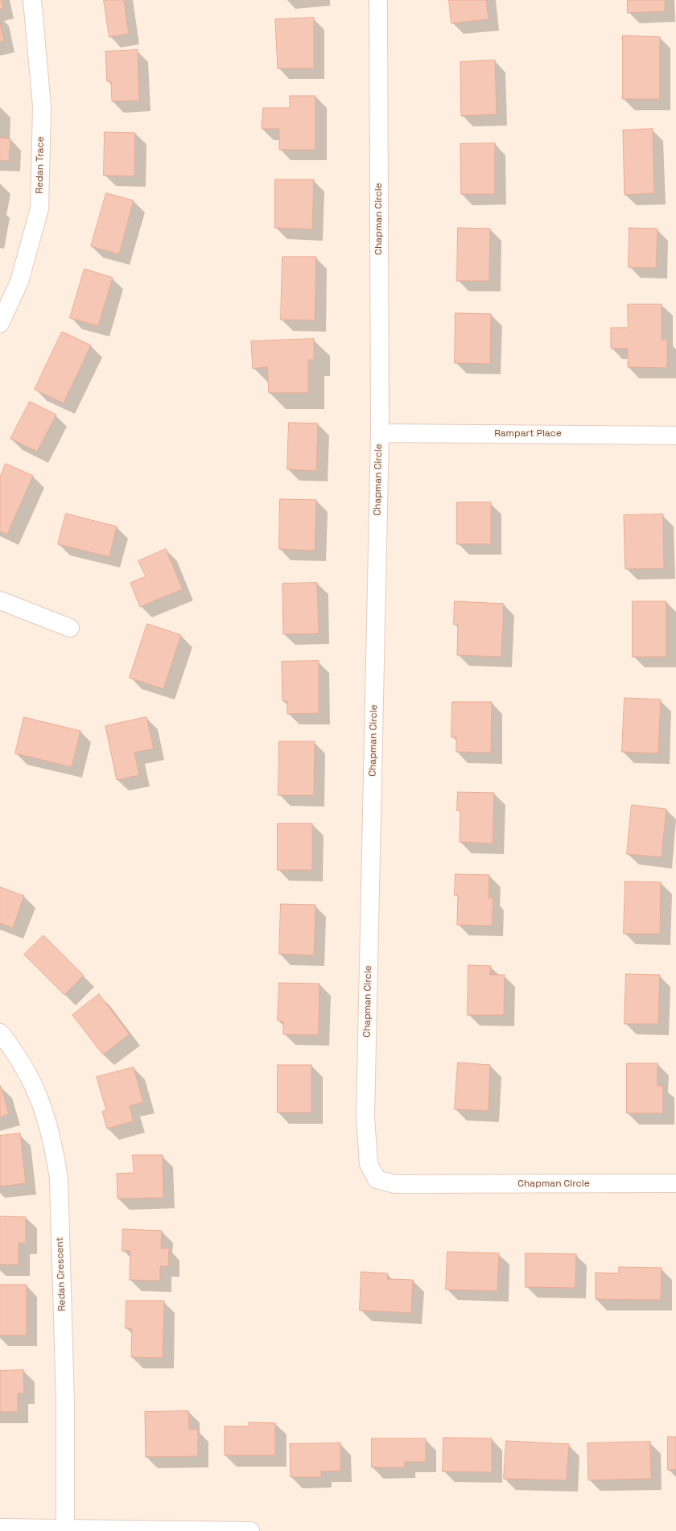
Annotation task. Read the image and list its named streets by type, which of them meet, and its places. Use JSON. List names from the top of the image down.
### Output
{
  "streets": {
    "street": [
      "Redan Trace",
      "Chapman Circle",
      "Rampart Place",
      "Redan Crescent"
    ]
  },
  "crossings": [
    ["Chapman Circle", "Rampart Place"]
  ]
}
